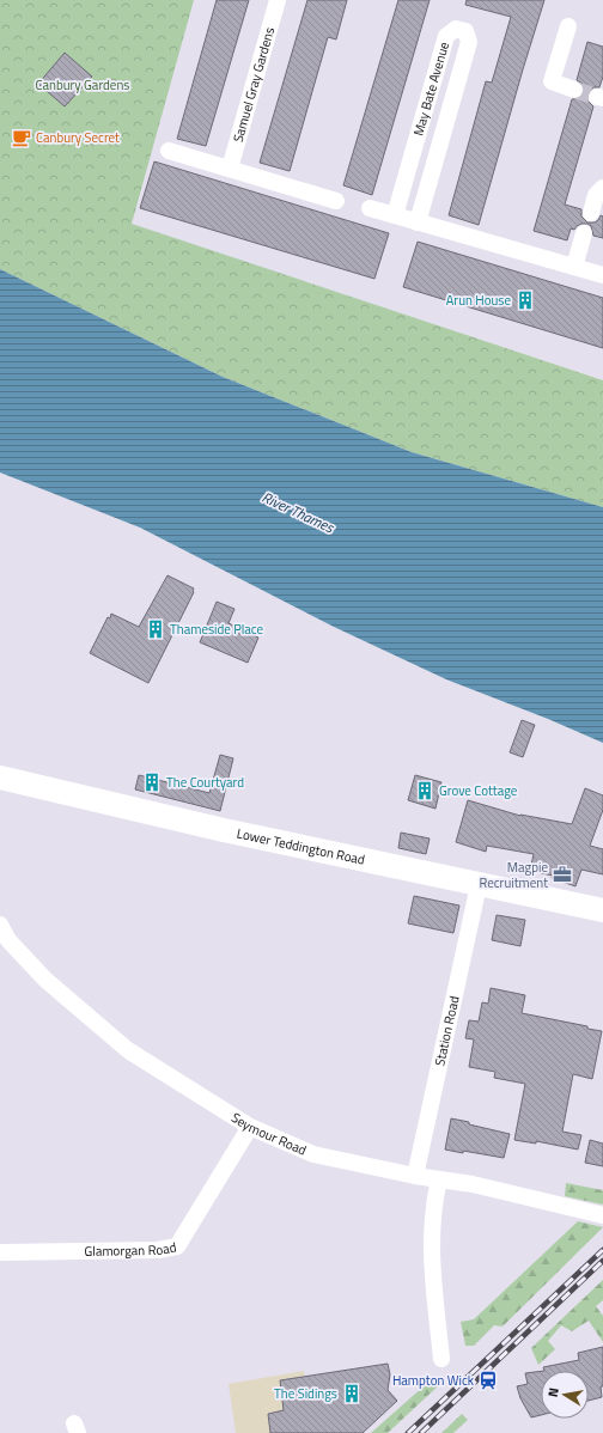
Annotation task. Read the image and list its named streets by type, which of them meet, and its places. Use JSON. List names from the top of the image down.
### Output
{
  "streets": {
    "street": [
      "Samuel Gray Gardens",
      "May Bate Avenue",
      "Lower Teddington Road",
      "Station Road",
      "Seymour Road",
      "Glamorgan Road"
    ]
  },
  "crossings": [
    ["Lower Teddington Road", "Station Road"],
    ["Station Road", "Seymour Road"],
    ["Seymour Road", "Glamorgan Road"]
  ],
  "water": ["River Thames"],
  "parks": ["Canbury Gardens"],
  "places": {
    "cafe": ["Canbury Secret"],
    "building": [
      "Arun House",
      "Thameside Place",
      "The Courtyard",
      "Grove Cottage",
      "The Sidings"
    ],
    "office": ["Magpie Recruitment"],
    "station": ["Hampton Wick"]
  },
  "north": "left"
}
